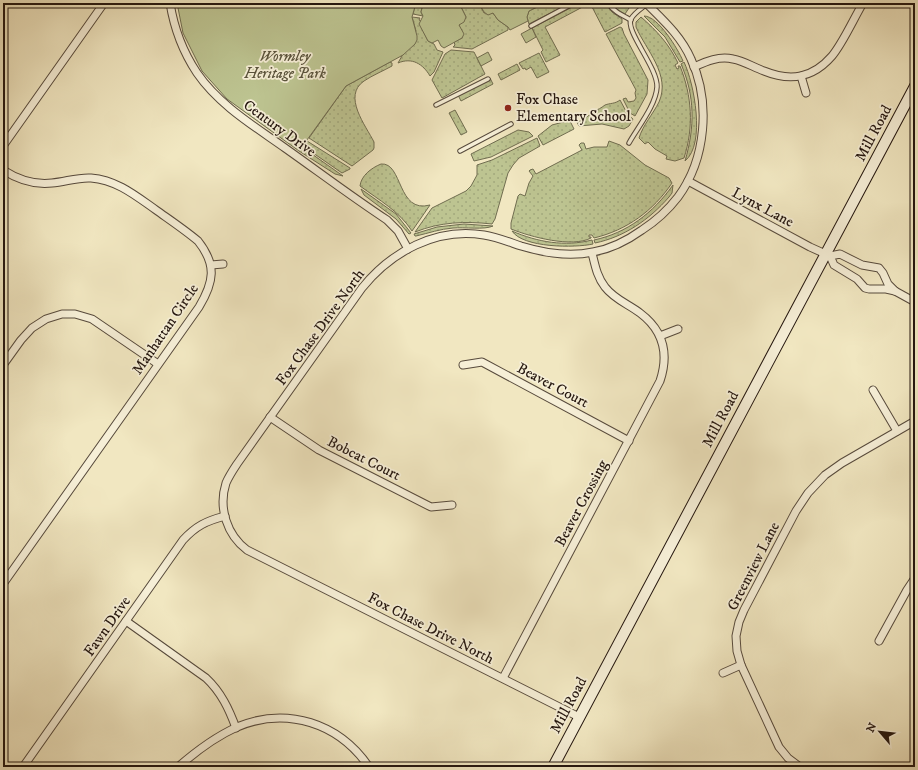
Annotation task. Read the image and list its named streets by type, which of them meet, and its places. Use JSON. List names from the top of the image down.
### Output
{
  "streets": {
    "street": [
      "Century Drive",
      "Mill Road",
      "Lynx Lane",
      "Fox Chase Drive North",
      "Manhattan Circle",
      "Beaver Court",
      "Bobcat Court",
      "Beaver Crossing",
      "Greenview Lane",
      "Fawn Drive"
    ]
  },
  "crossings": [
    ["Century Drive", "Fox Chase Drive North"],
    ["Mill Road", "Lynx Lane"],
    ["Mill Road", "Fox Chase Drive North"],
    ["Lynx Lane", "Fox Chase Drive North"],
    ["Fox Chase Drive North", "Bobcat Court"],
    ["Fox Chase Drive North", "Beaver Crossing"],
    ["Fox Chase Drive North", "Fawn Drive"],
    ["Beaver Court", "Beaver Crossing"]
  ],
  "parks": ["Wormley Heritage Park"],
  "places": ["Fox Chase Elementary School"],
  "north": "top left"
}
